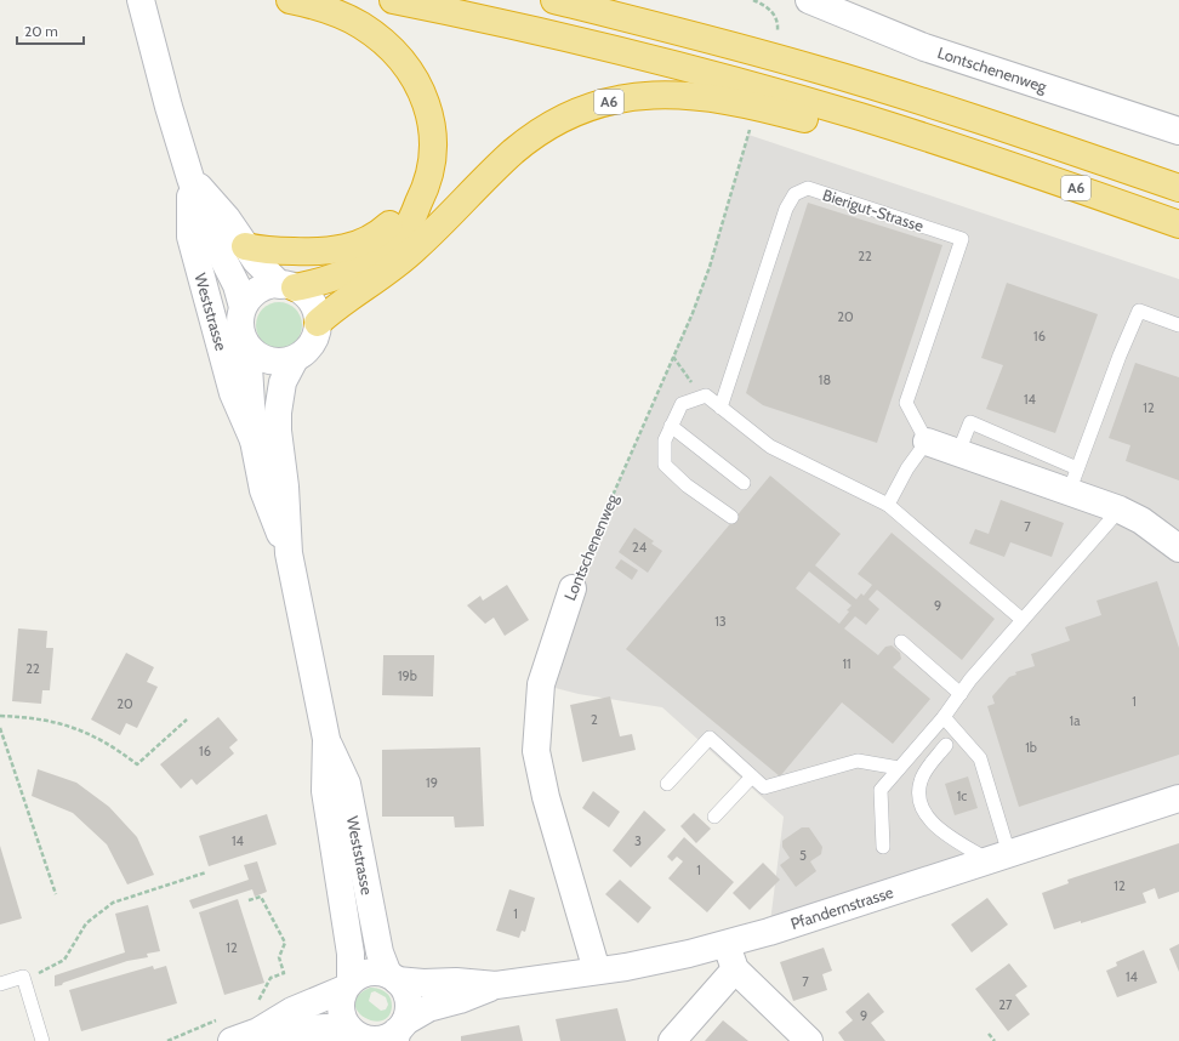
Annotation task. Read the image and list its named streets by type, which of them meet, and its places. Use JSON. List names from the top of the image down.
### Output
{
  "streets": {
    "highway": ["A6"],
    "main road": ["Lontschenenweg", "Weststrasse", "Pfandernstrasse"],
    "lane": ["Bierigut-Strasse"]
  },
  "crossings": [
    ["Lontschenenweg", "Pfandernstrasse"],
    ["A6", "Weststrasse"],
    ["Weststrasse", "Pfandernstrasse"]
  ],
  "house_numbers": [
    "22",
    "20",
    "16",
    "18",
    "14",
    "12",
    "7",
    "24",
    "9",
    "13",
    "11",
    "22",
    "19b",
    "1",
    "20",
    "2",
    "1a",
    "1b",
    "16",
    "19",
    "1c",
    "14",
    "3",
    "5",
    "1",
    "12",
    "1",
    "12",
    "14",
    "7",
    "27",
    "9"
  ],
  "scale_bar": "20 m"
}
